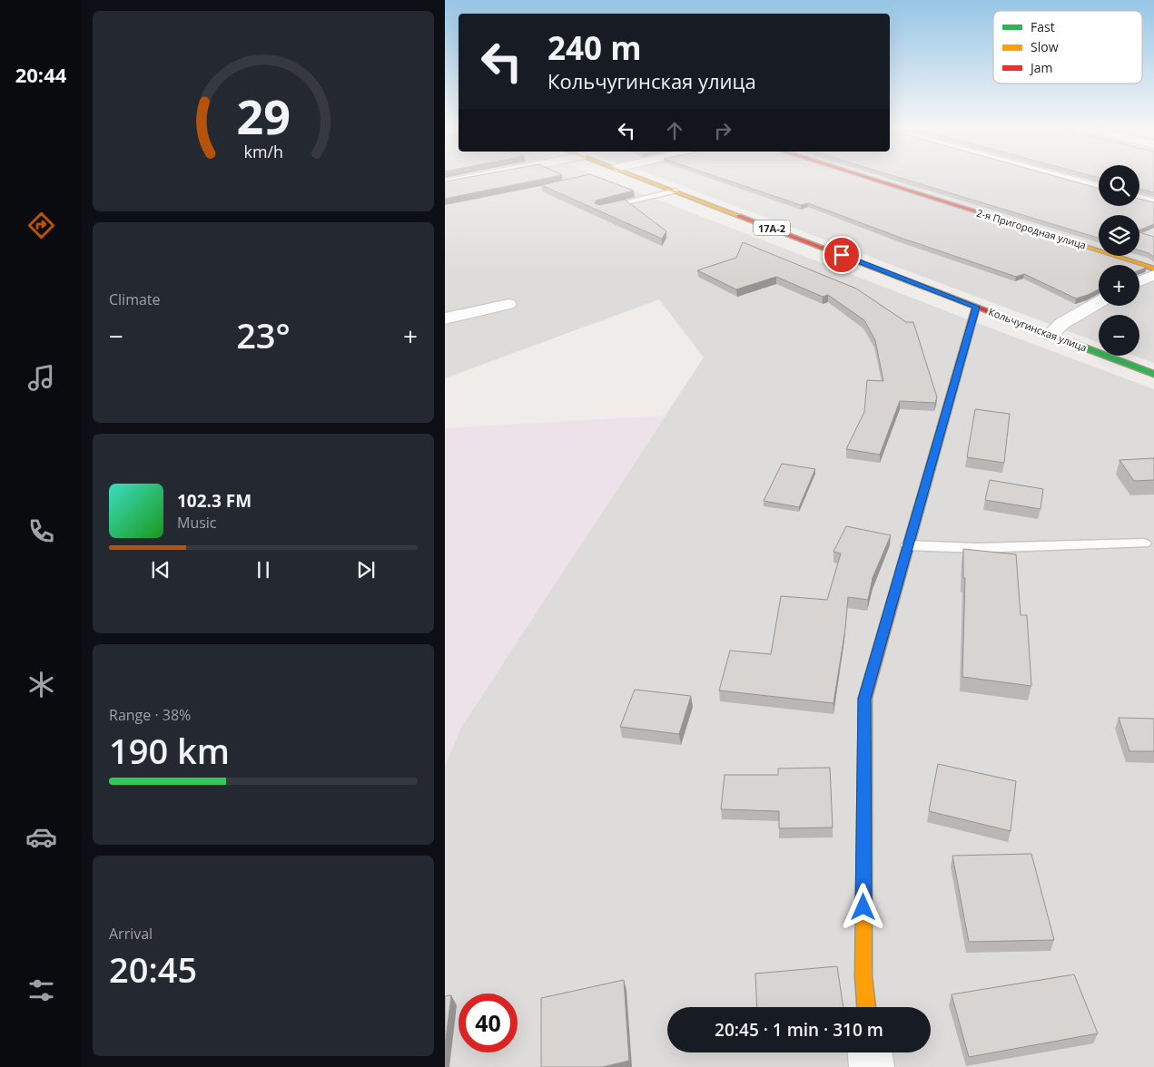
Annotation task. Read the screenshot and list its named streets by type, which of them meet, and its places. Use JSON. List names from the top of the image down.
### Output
{
  "streets": {
    "street": ["17А-2", "2-я Пригородная улица", "Кольчугинская улица"]
  },
  "legend": ["Fast", "Slow", "Jam"],
  "page": {
    "tabs": "20:44",
    "turn": ["240 m", "Кольчугинская улица"],
    "map_buttons": ["+", "−"],
    "tile": [
      "Climate",
      ["Range · 38%", "190 km"],
      ["Arrival", "20:45"]
    ],
    "heat": ["−", "23°", "+"],
    "song": ["102.3 FM", "Music"],
    "limit": "40",
    "trip": "20:45 · 1 min · 310 m",
    "gauge": ["29", "km/h"]
  }
}
